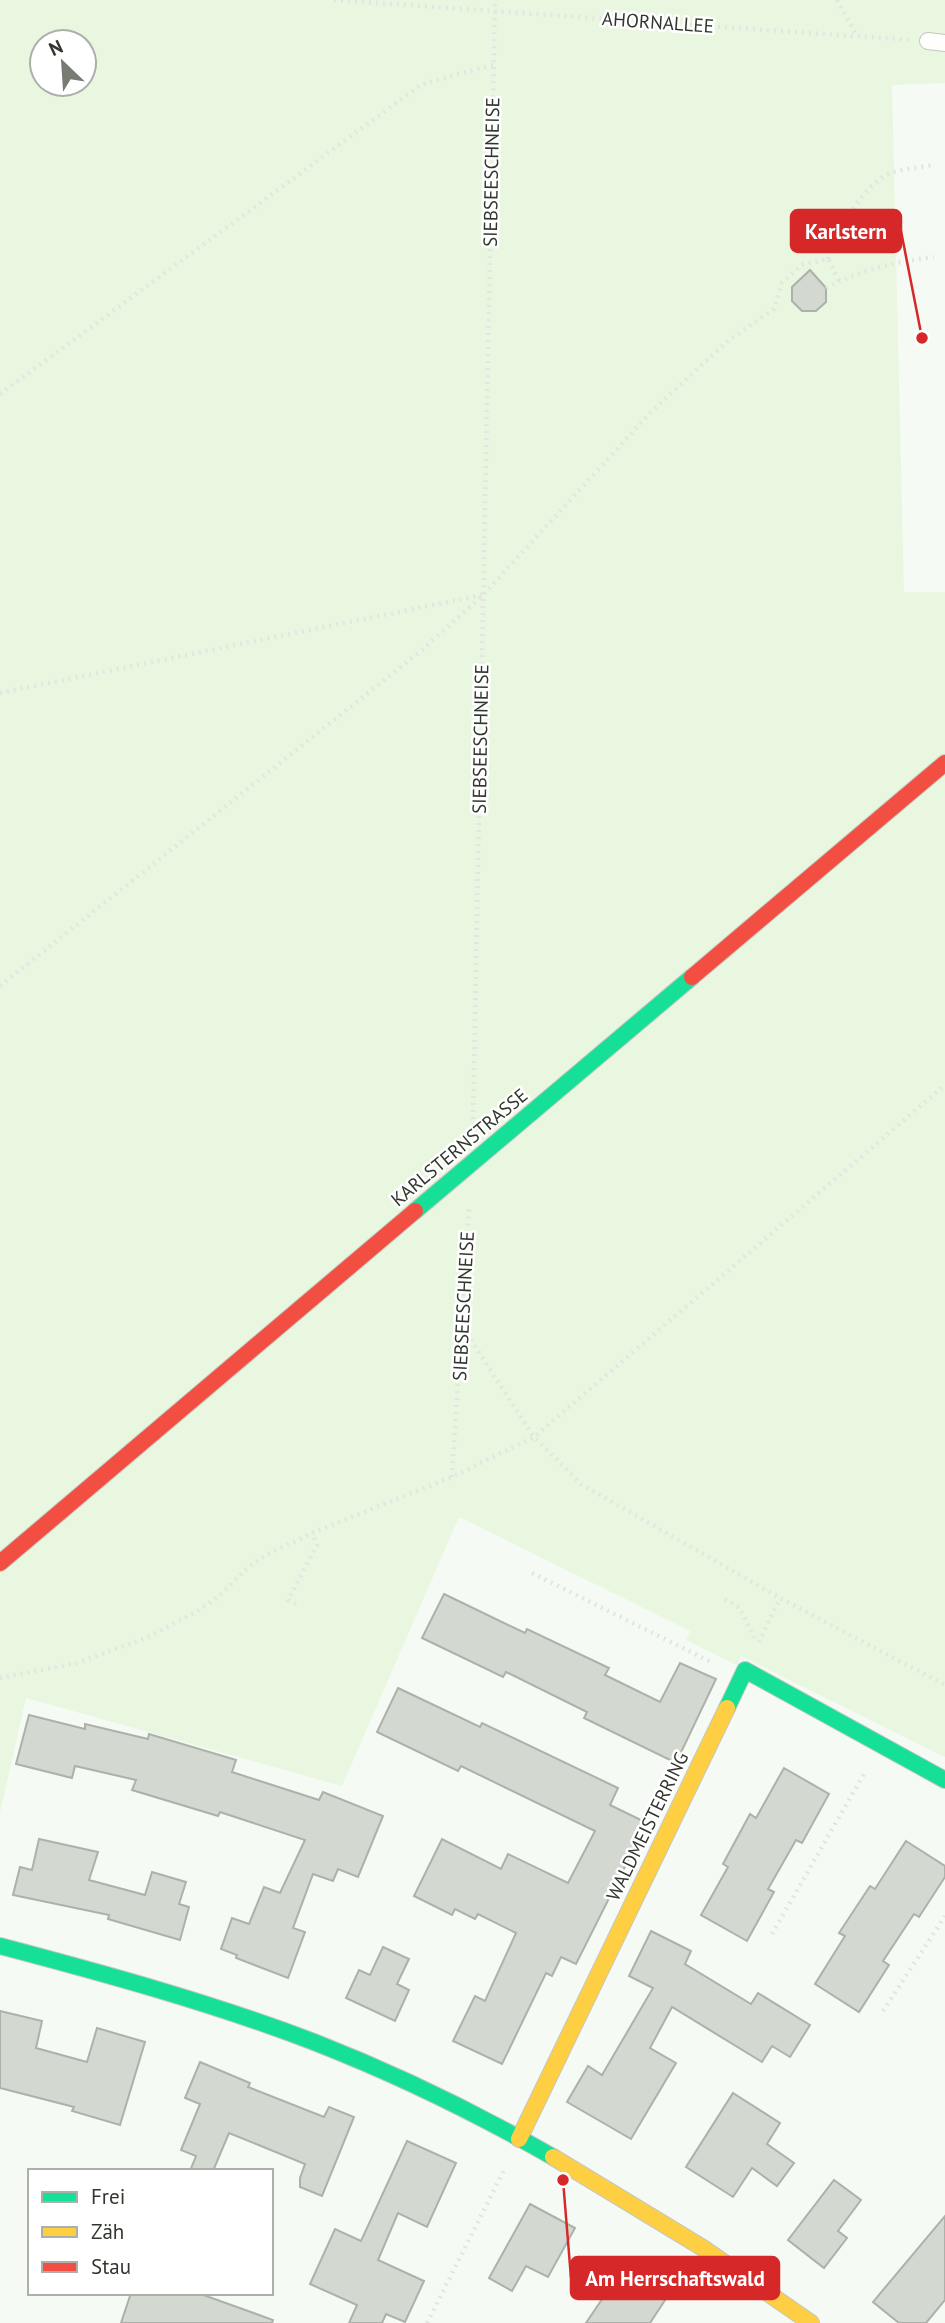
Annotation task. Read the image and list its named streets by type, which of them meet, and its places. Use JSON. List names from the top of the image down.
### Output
{
  "streets": {
    "street": ["KARLSTERNSTRASSE", "WALDMEISTERRING"],
    "path": ["AHORNALLEE", "SIEBSEESCHNEISE"]
  },
  "crossings": [
    ["AHORNALLEE", "SIEBSEESCHNEISE"],
    ["SIEBSEESCHNEISE", "KARLSTERNSTRASSE"]
  ],
  "places": ["Karlstern", "Am Herrschaftswald"],
  "legend": ["Frei", "Zäh", "Stau"],
  "north": "top left"
}
